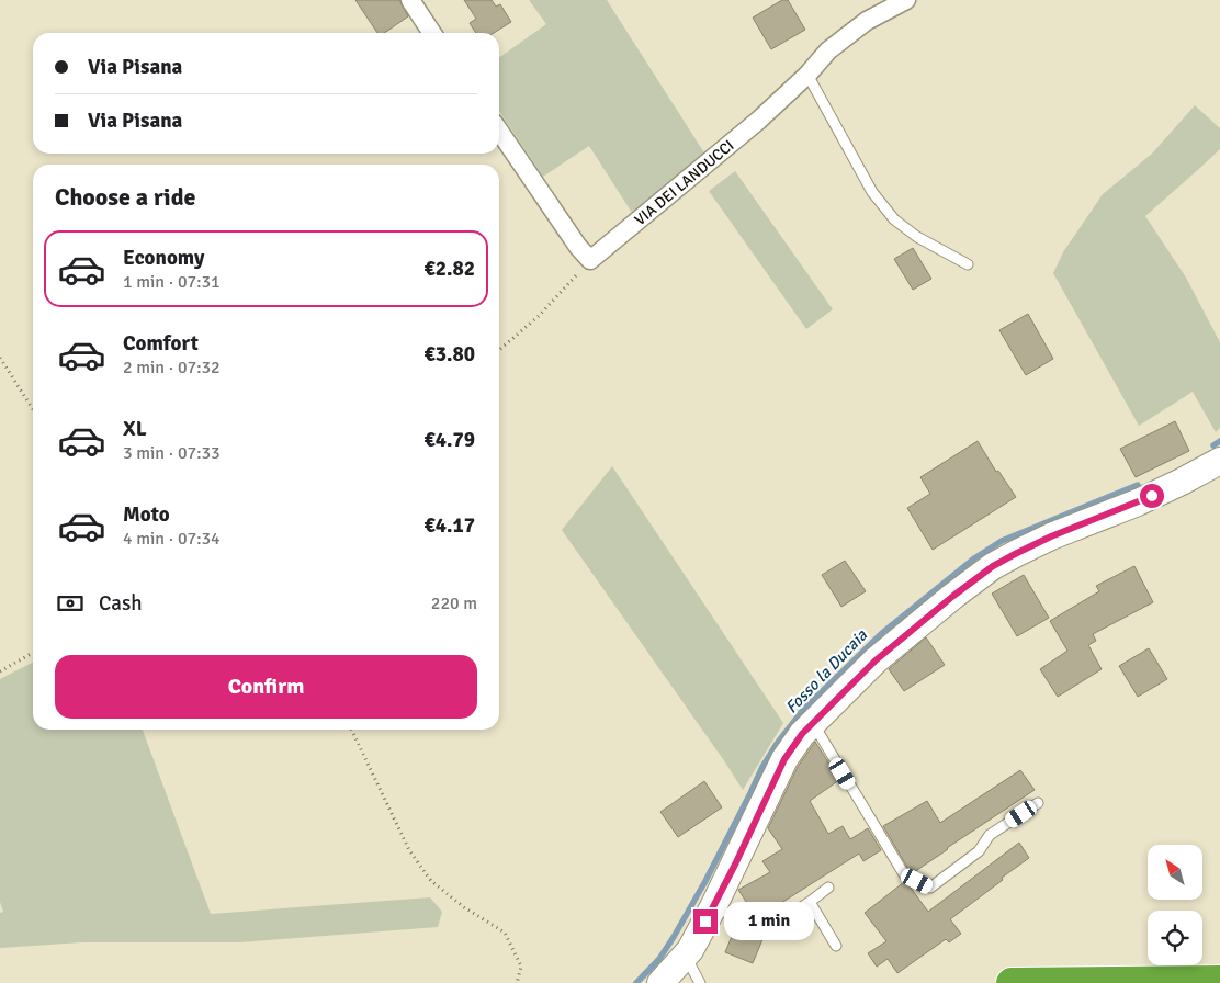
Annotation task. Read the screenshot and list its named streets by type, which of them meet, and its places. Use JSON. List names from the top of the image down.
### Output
{
  "streets": {
    "street": ["VIA DEI LANDUCCI"]
  },
  "water": ["Fosso la Ducaia"],
  "north": "top left",
  "page": {
    "banner": ["Via Pisana", "Via Pisana"],
    "heading": "Choose a ride",
    "list": [
      {
        "name": "Economy",
        "note": "1 min · 07:31",
        "value": "€2.82"
      },
      {
        "name": "Comfort",
        "note": "2 min · 07:32",
        "value": "€3.80"
      },
      {
        "name": "XL",
        "note": "3 min · 07:33",
        "value": "€4.79"
      },
      {
        "name": "Moto",
        "note": "4 min · 07:34",
        "value": "€4.17"
      }
    ],
    "pay": ["Cash", "220 m"],
    "buttons": "Confirm",
    "bubble": "1 min"
  }
}
